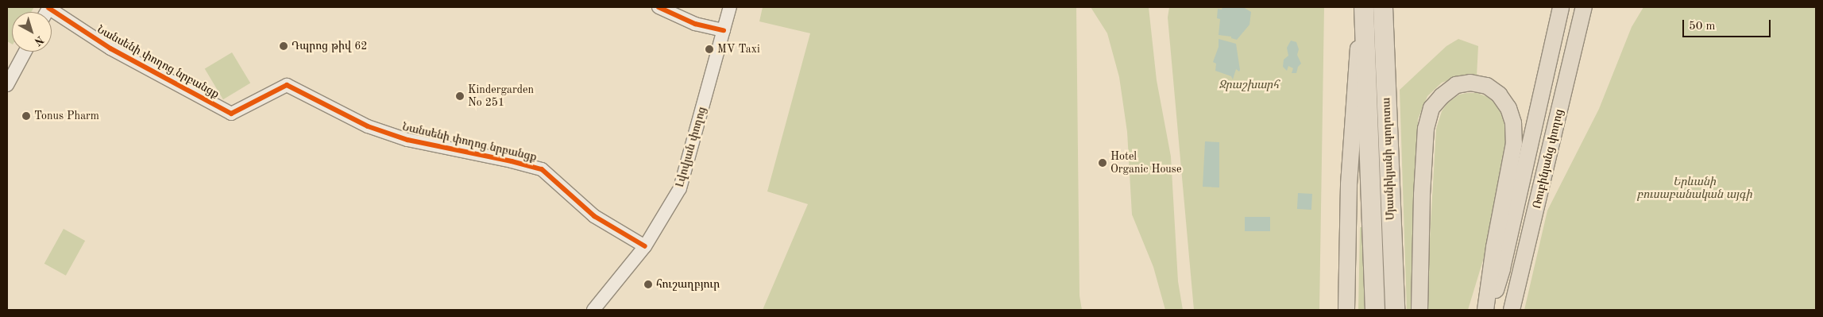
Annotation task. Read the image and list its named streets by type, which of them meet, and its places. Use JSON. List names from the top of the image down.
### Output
{
  "streets": {
    "highway": ["Մյասնիկյանի պողոտա"],
    "main road": ["Ռուբինյանց փողոց"],
    "street": ["Նանսենի փողոց նրբանցք", "Լվովյան փողոց"]
  },
  "crossings": [
    ["Նանսենի փողոց նրբանցք", "Լվովյան փողոց"]
  ],
  "parks": ["Ջրաշխարհ", "Երևանի բուսաբանական այգի"],
  "places": [
    "Դպրոց թիվ 62",
    "MV Taxi",
    "Kindergarden No 251",
    "Tonus Pharm",
    "Hotel Organic House",
    "հուշաղբյուր"
  ],
  "scale_bar": "50 m",
  "north": "bottom right"
}
